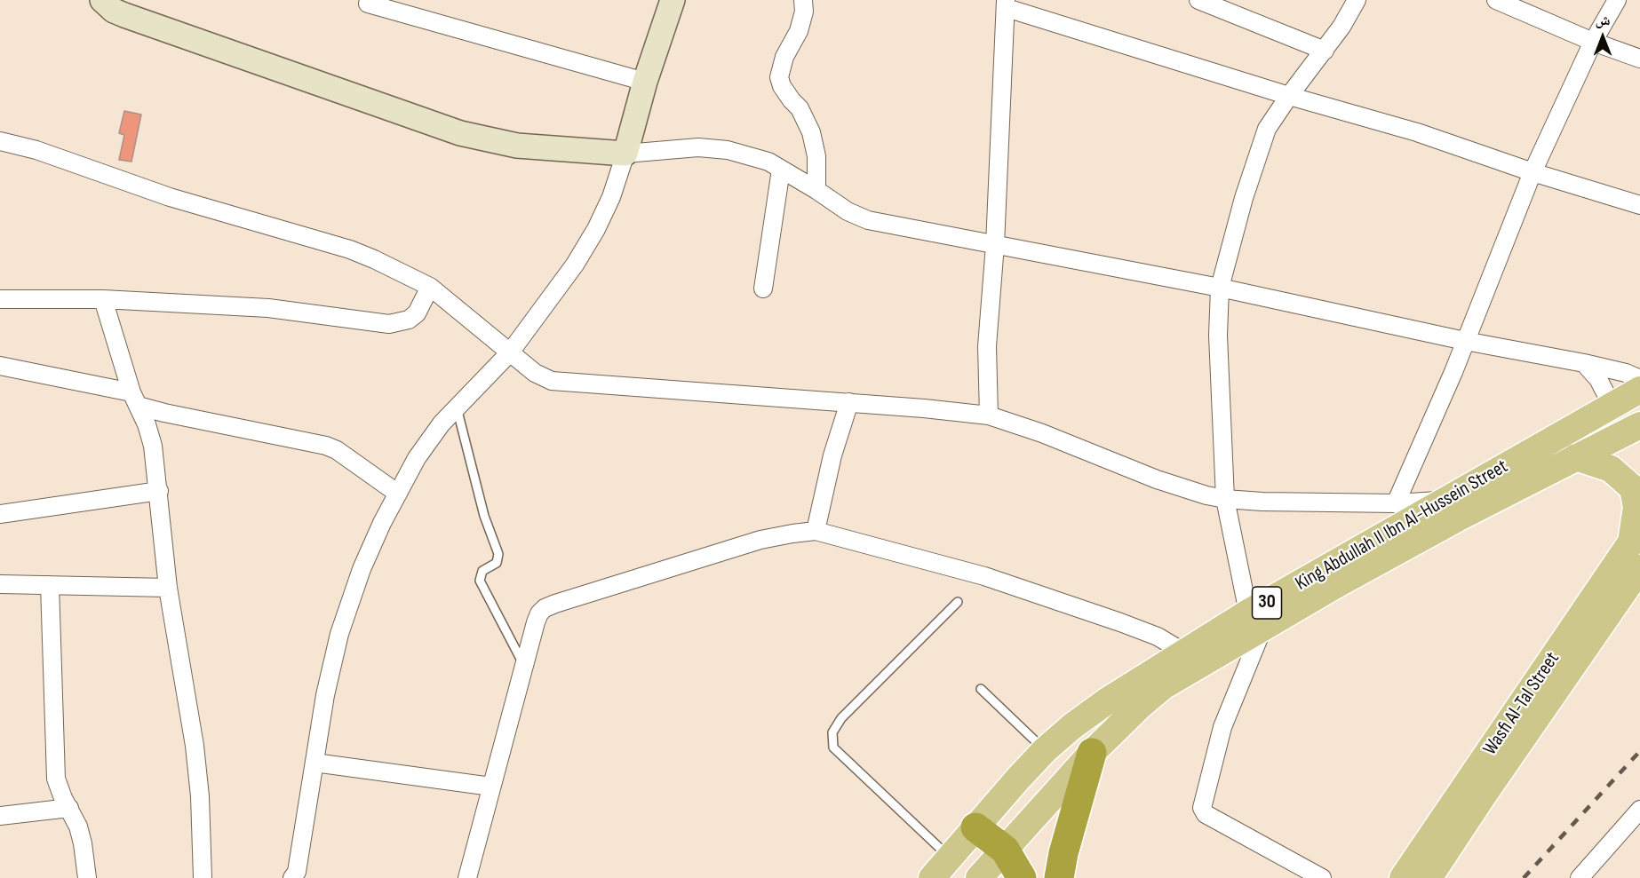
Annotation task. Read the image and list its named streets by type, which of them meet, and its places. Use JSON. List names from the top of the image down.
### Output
{
  "streets": {
    "main road": ["King Abdullah II Ibn Al-Hussein Street", "30", "Wasfi Al-Tal Street"]
  },
  "north": "top"
}
